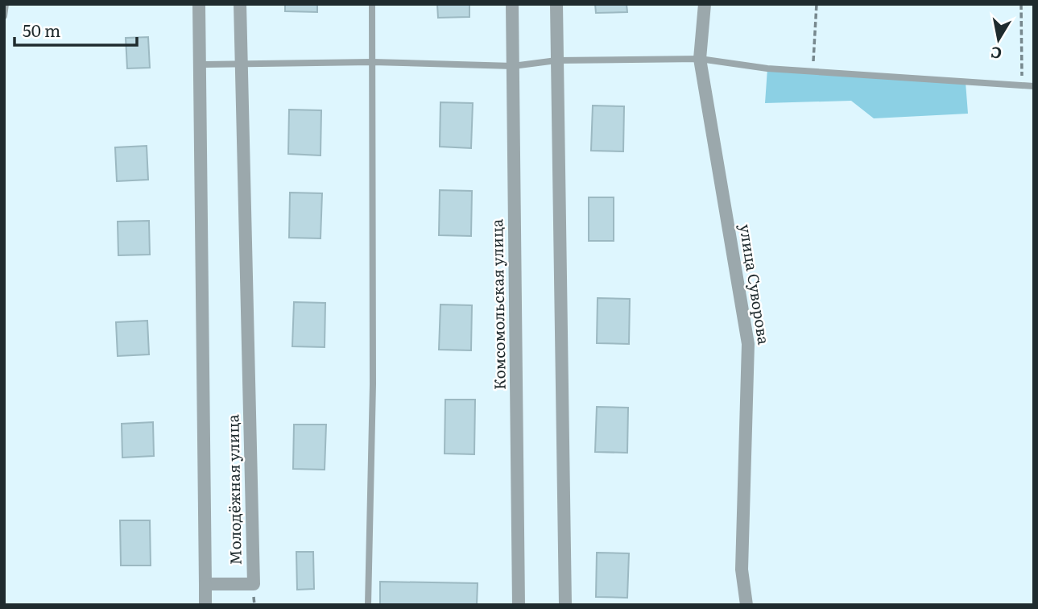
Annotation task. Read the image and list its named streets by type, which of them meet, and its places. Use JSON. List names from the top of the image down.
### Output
{
  "streets": {
    "street": ["улица Суворова", "Комсомольская улица", "Молодёжная улица"]
  },
  "scale_bar": "50 m",
  "north": "bottom"
}
